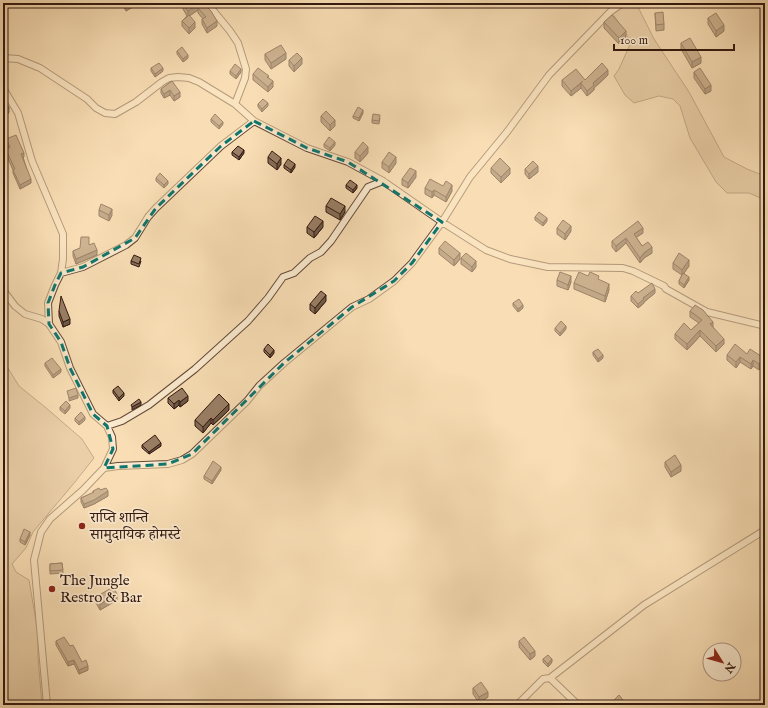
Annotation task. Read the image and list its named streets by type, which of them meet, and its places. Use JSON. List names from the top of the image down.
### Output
{
  "places": ["राप्ति शान्ति सामुदायिक होमस्टे", "The Jungle Restro & Bar"],
  "scale_bar": "100 m",
  "north": "bottom right"
}
